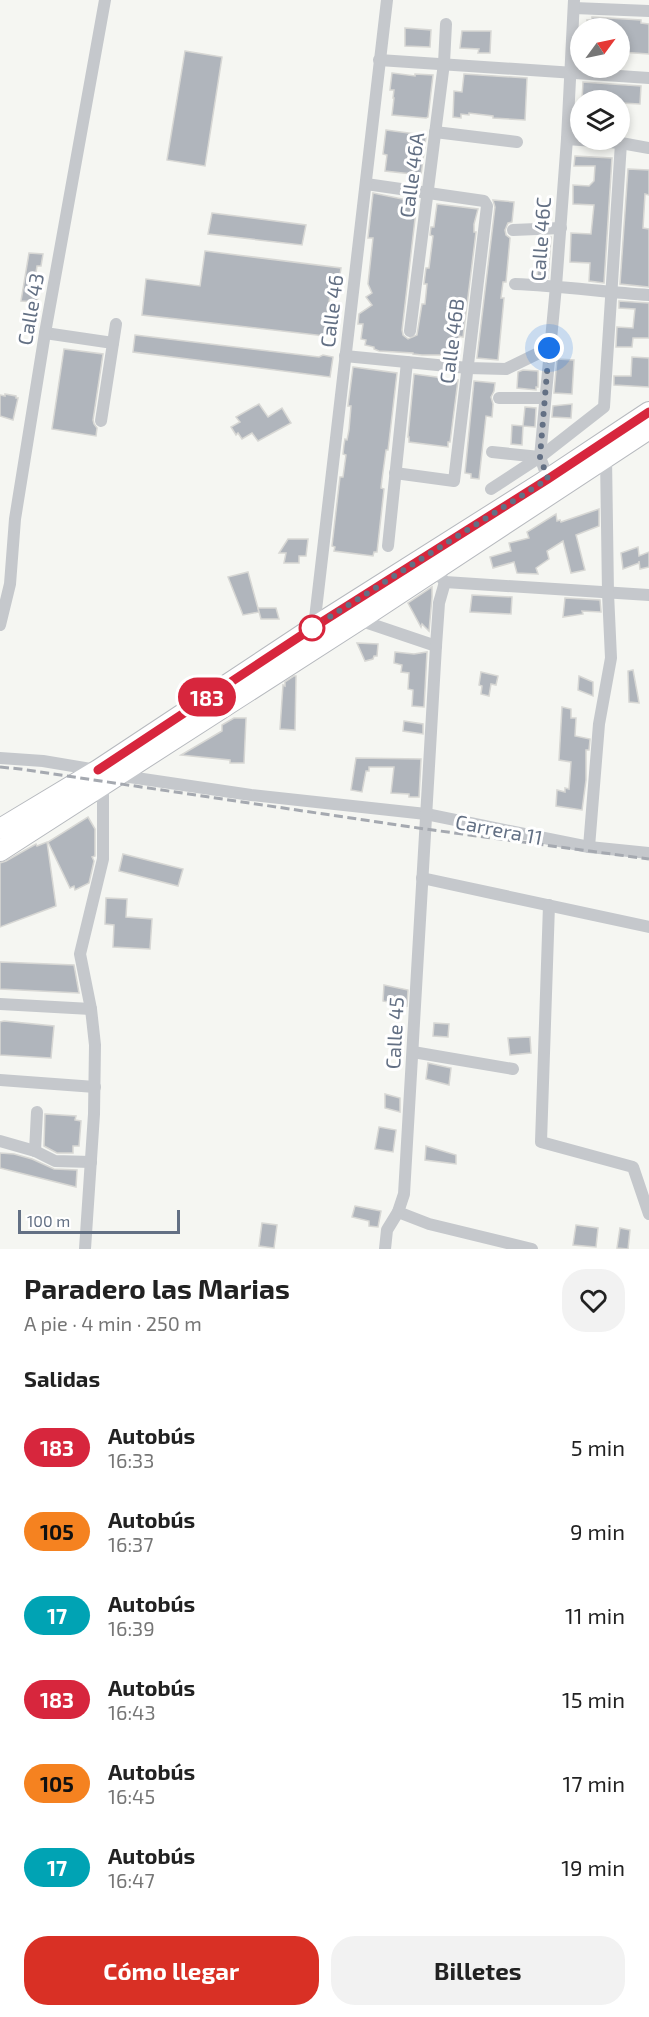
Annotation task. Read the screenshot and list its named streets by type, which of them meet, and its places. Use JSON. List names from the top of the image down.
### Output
{
  "streets": {
    "street": [
      "Calle 46A",
      "Calle 46C",
      "Calle 43",
      "Calle 46",
      "Calle 46B",
      "Carrera 11",
      "Calle 45"
    ]
  },
  "crossings": [
    ["Calle 46A", "Calle 46B"],
    ["Carrera 11", "Calle 45"]
  ],
  "lines": ["bus line 183"],
  "scale_bar": "100 m",
  "north": "top right",
  "page": {
    "on_map": "183",
    "scale": "100 m",
    "heading": [
      ["Paradero las Marias", "A pie · 4 min · 250 m"],
      "Salidas"
    ],
    "list": [
      {
        "mark": "183",
        "name": "Autobús",
        "note": "16:33",
        "value": "5 min"
      },
      {
        "mark": "105",
        "name": "Autobús",
        "note": "16:37",
        "value": "9 min"
      },
      {
        "mark": "17",
        "name": "Autobús",
        "note": "16:39",
        "value": "11 min"
      },
      {
        "mark": "183",
        "name": "Autobús",
        "note": "16:43",
        "value": "15 min"
      },
      {
        "mark": "105",
        "name": "Autobús",
        "note": "16:45",
        "value": "17 min"
      },
      {
        "mark": "17",
        "name": "Autobús",
        "note": "16:47",
        "value": "19 min"
      }
    ],
    "buttons": ["Cómo llegar", "Billetes"]
  }
}
